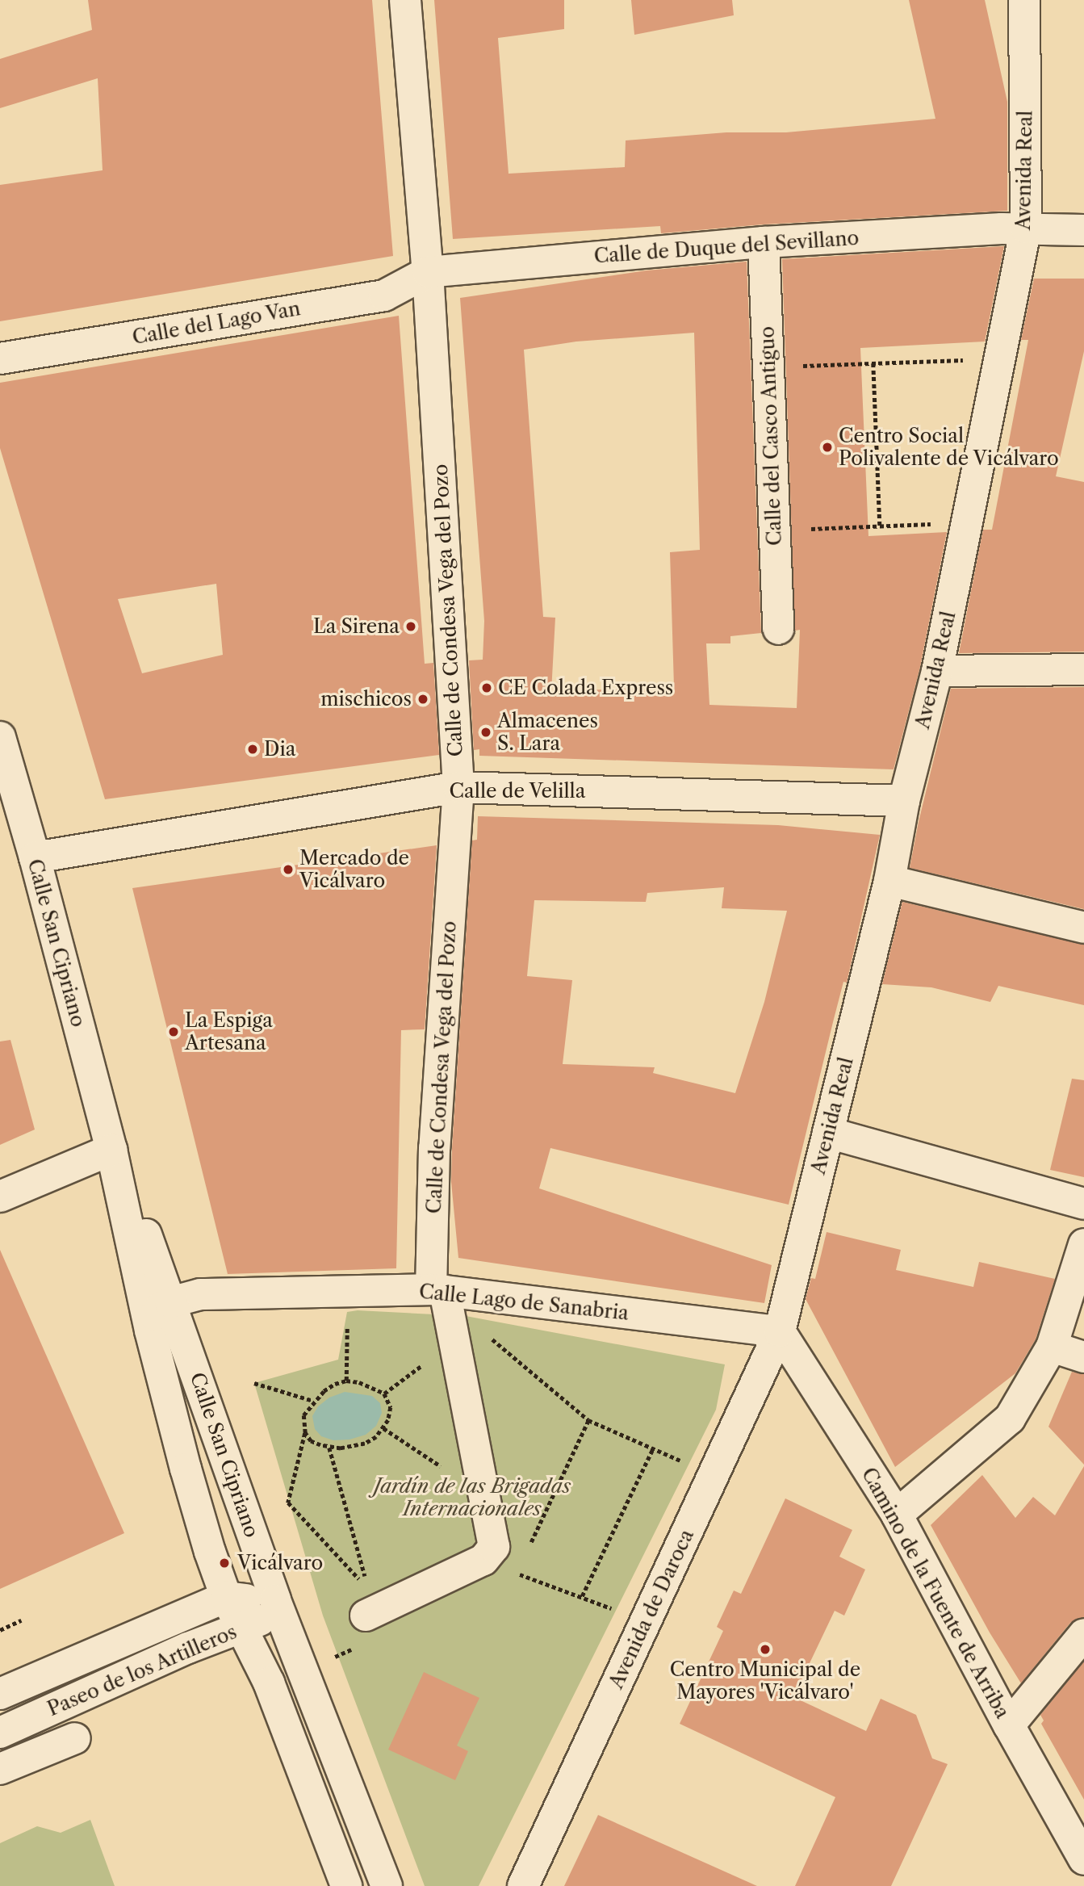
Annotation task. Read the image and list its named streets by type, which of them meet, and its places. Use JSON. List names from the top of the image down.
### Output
{
  "streets": {
    "street": [
      "Avenida Real",
      "Calle de Duque del Sevillano",
      "Calle del Lago Van",
      "Calle del Casco Antiguo",
      "Calle de Condesa Vega del Pozo",
      "Calle de Velilla",
      "Calle San Cipriano",
      "Calle Lago de Sanabria",
      "Camino de la Fuente de Arriba",
      "Avenida de Daroca",
      "Paseo de los Artilleros"
    ]
  },
  "crossings": [
    ["Avenida Real", "Calle de Duque del Sevillano"],
    ["Avenida Real", "Calle de Velilla"],
    ["Avenida Real", "Calle Lago de Sanabria"],
    ["Avenida Real", "Camino de la Fuente de Arriba"],
    ["Avenida Real", "Avenida de Daroca"],
    ["Calle de Duque del Sevillano", "Calle del Lago Van"],
    ["Calle de Duque del Sevillano", "Calle del Casco Antiguo"],
    ["Calle de Duque del Sevillano", "Calle de Condesa Vega del Pozo"],
    ["Calle del Lago Van", "Calle de Condesa Vega del Pozo"],
    ["Calle de Condesa Vega del Pozo", "Calle de Velilla"],
    ["Calle de Condesa Vega del Pozo", "Calle Lago de Sanabria"],
    ["Calle de Velilla", "Calle San Cipriano"],
    ["Calle San Cipriano", "Calle Lago de Sanabria"],
    ["Calle San Cipriano", "Paseo de los Artilleros"],
    ["Calle Lago de Sanabria", "Camino de la Fuente de Arriba"],
    ["Calle Lago de Sanabria", "Avenida de Daroca"],
    ["Camino de la Fuente de Arriba", "Avenida de Daroca"]
  ],
  "parks": ["Jardín de las Brigadas Internacionales"],
  "places": [
    "Centro Social Polivalente de Vicálvaro",
    "La Sirena",
    "CE Colada Express",
    "mischicos",
    "Almacenes S. Lara",
    "Dia",
    "Mercado de Vicálvaro",
    "La Espiga Artesana",
    "Vicálvaro",
    "Centro Municipal de Mayores 'Vicálvaro'"
  ]
}
